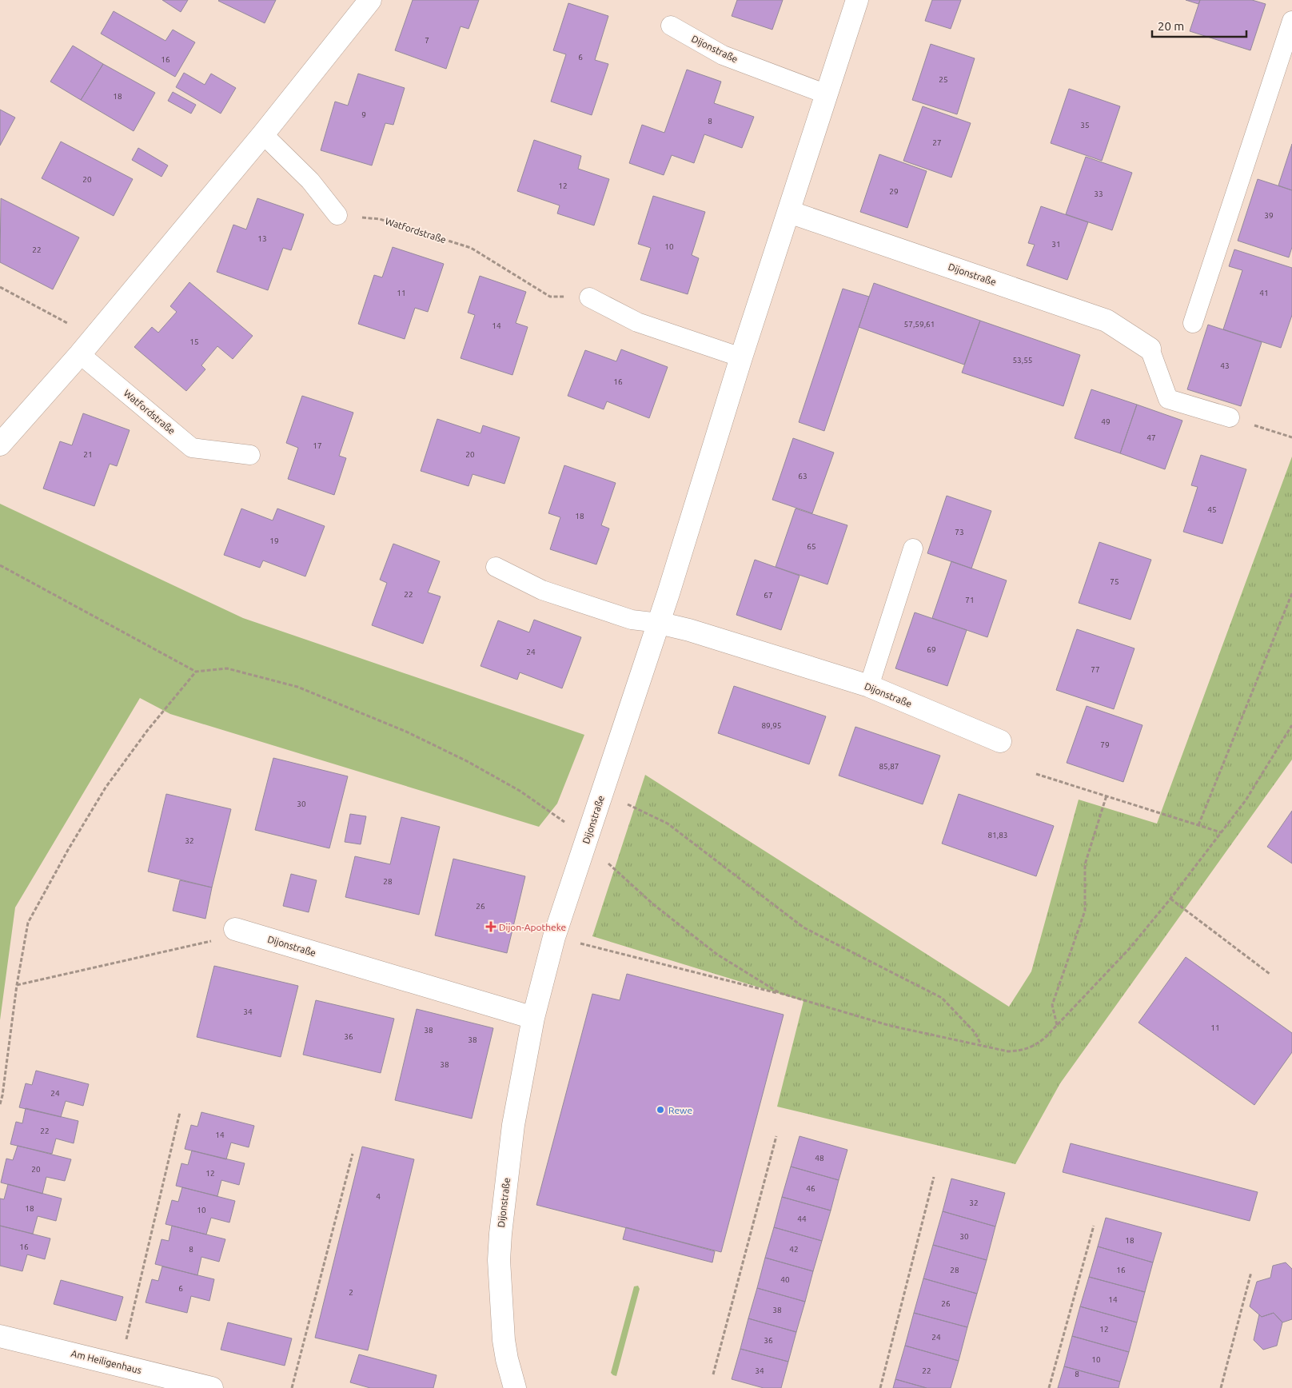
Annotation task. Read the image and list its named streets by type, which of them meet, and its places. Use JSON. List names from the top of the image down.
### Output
{
  "streets": {
    "street": ["Dijonstraße", "Am Heiligenhaus"],
    "lane": ["Watfordstraße"]
  },
  "places": {
    "health": ["Dijon-Apotheke"],
    "other": ["Rewe"]
  },
  "house_numbers": [
    "7",
    "6",
    "16",
    "25",
    "18",
    "9",
    "8",
    "35",
    "27",
    "20",
    "12",
    "29",
    "33",
    "39",
    "13",
    "31",
    "10",
    "22",
    "11",
    "41",
    "57,59,61",
    "14",
    "15",
    "53,55",
    "43",
    "16",
    "49",
    "47",
    "17",
    "21",
    "20",
    "63",
    "45",
    "18",
    "73",
    "19",
    "65",
    "75",
    "22",
    "67",
    "71",
    "69",
    "24",
    "77",
    "89,95",
    "79",
    "85,87",
    "30",
    "81,83",
    "32",
    "28",
    "26",
    "34",
    "11",
    "38",
    "36",
    "38",
    "38",
    "24",
    "22",
    "14",
    "48",
    "20",
    "12",
    "46",
    "4",
    "32",
    "18",
    "10",
    "44",
    "30",
    "18",
    "16",
    "8",
    "42",
    "28",
    "16",
    "40",
    "6",
    "2",
    "14",
    "26",
    "38",
    "12",
    "24",
    "36",
    "10",
    "34",
    "22",
    "8"
  ],
  "scale_bar": "20 m"
}
